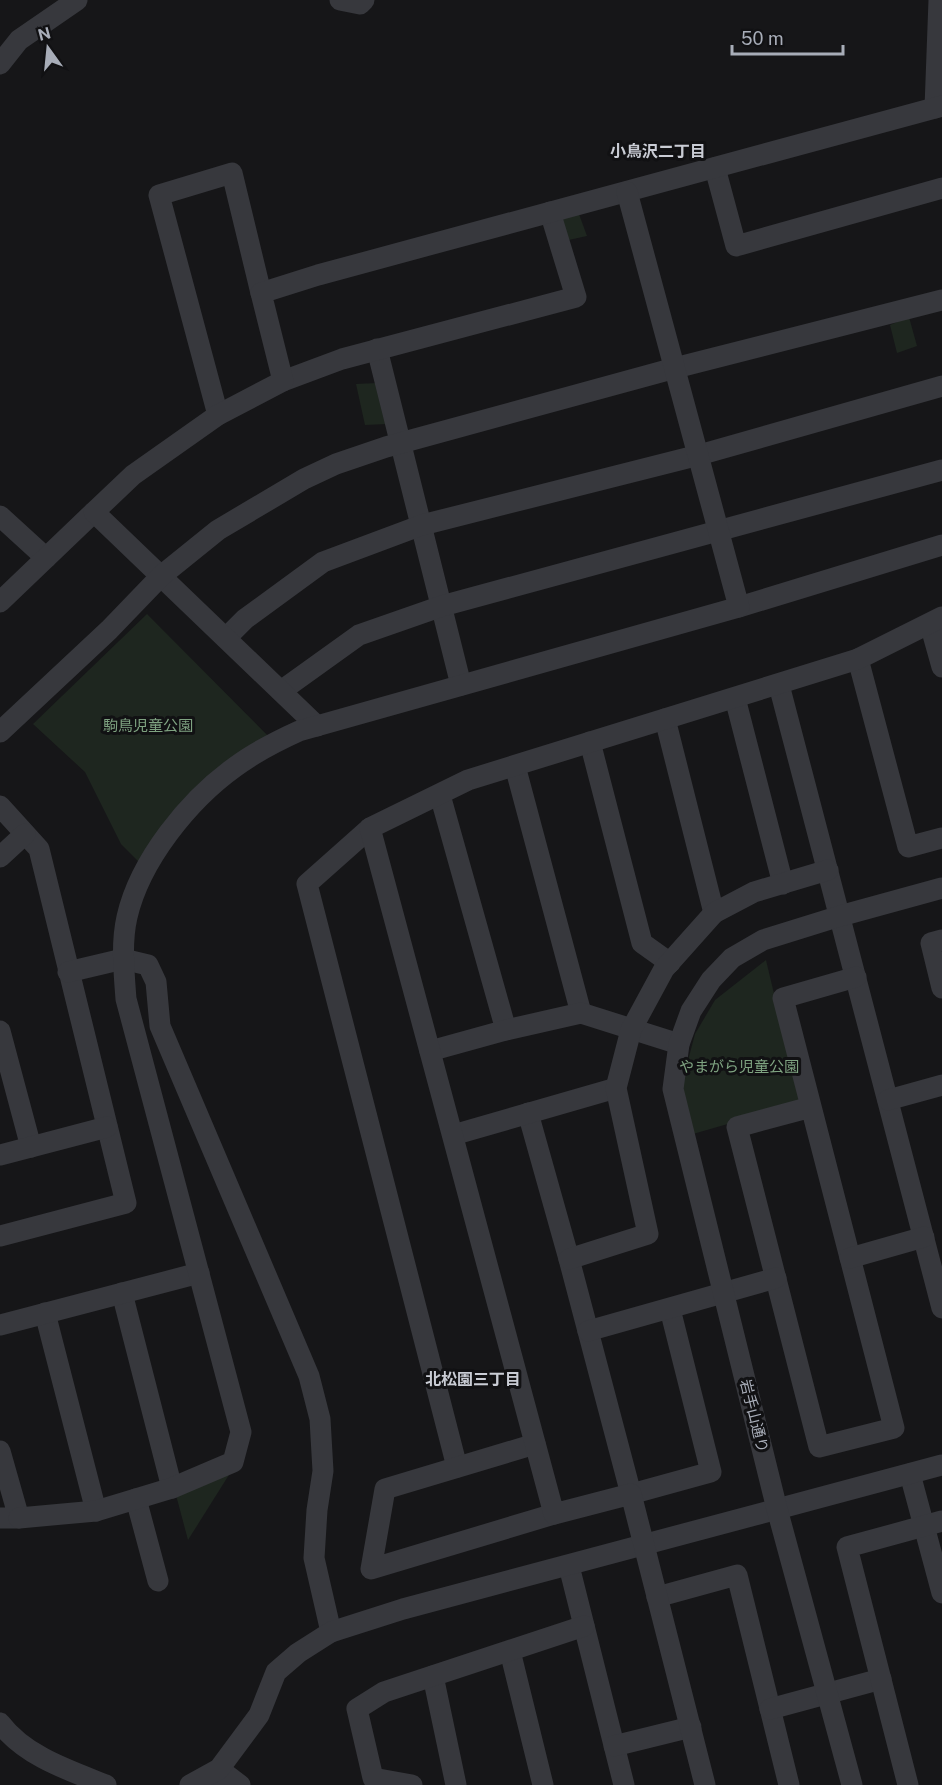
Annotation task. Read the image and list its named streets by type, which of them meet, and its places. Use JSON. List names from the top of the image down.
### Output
{
  "streets": {
    "street": ["岩手山通り"]
  },
  "districts": ["小鳥沢二丁目", "北松園三丁目"],
  "parks": ["駒鳥児童公園", "やまがら児童公園"],
  "scale_bar": "50 m",
  "north": "top"
}
